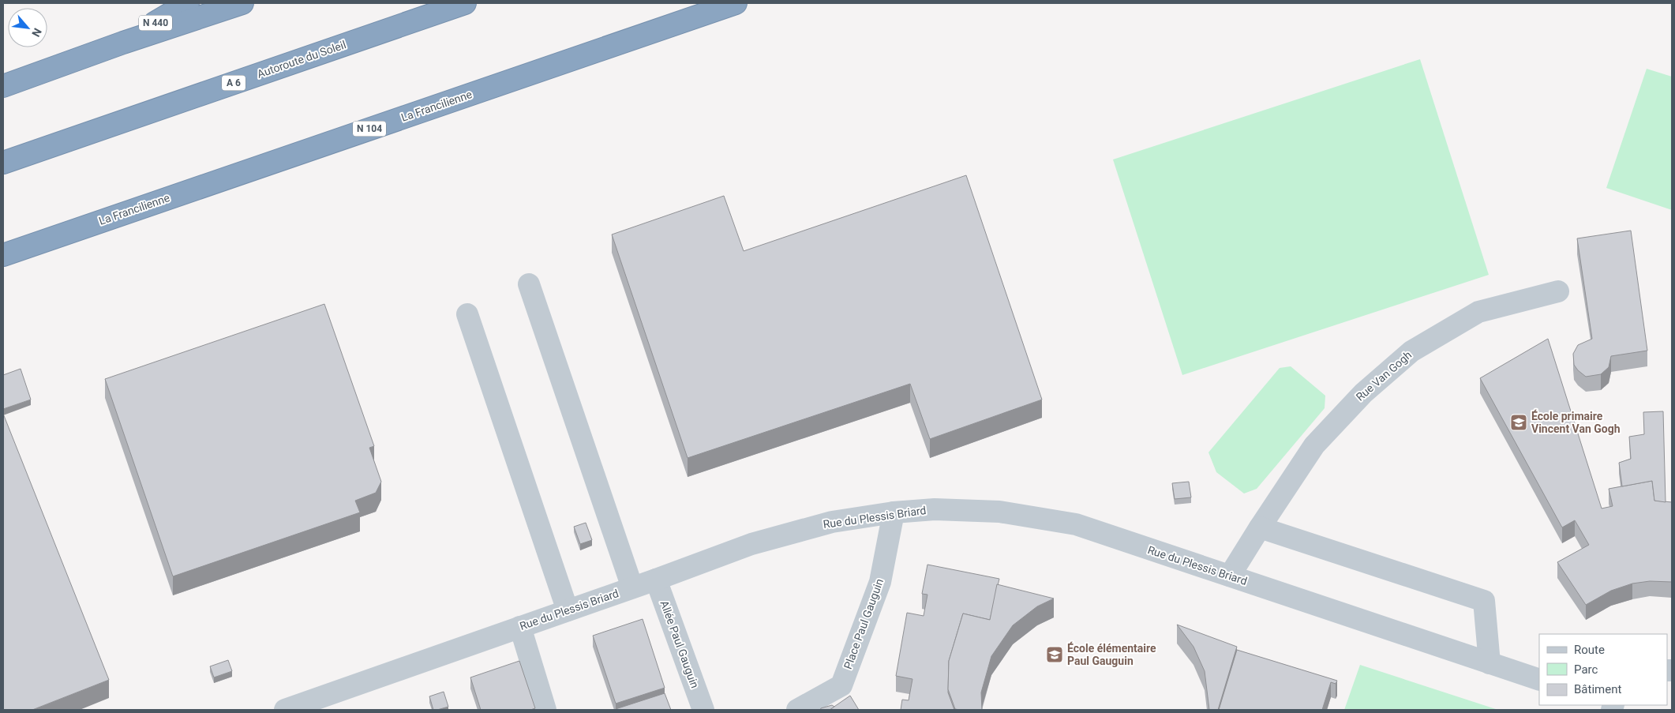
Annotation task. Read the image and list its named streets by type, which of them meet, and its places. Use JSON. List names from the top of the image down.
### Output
{
  "streets": {
    "highway": [
      "N 440",
      "Autoroute du Soleil",
      "A 6",
      "La Francilienne",
      "N 104"
    ],
    "street": [
      "Rue Van Gogh",
      "Rue du Plessis Briard",
      "Place Paul Gauguin",
      "Allée Paul Gauguin"
    ]
  },
  "crossings": [
    ["Rue Van Gogh", "Rue du Plessis Briard"],
    ["Rue du Plessis Briard", "Place Paul Gauguin"],
    ["Rue du Plessis Briard", "Allée Paul Gauguin"]
  ],
  "places": {
    "school or university": ["École primaire Vincent Van Gogh", "École élémentaire Paul Gauguin"]
  },
  "legend": ["Route", "Parc", "Bâtiment"],
  "north": "bottom right"
}
